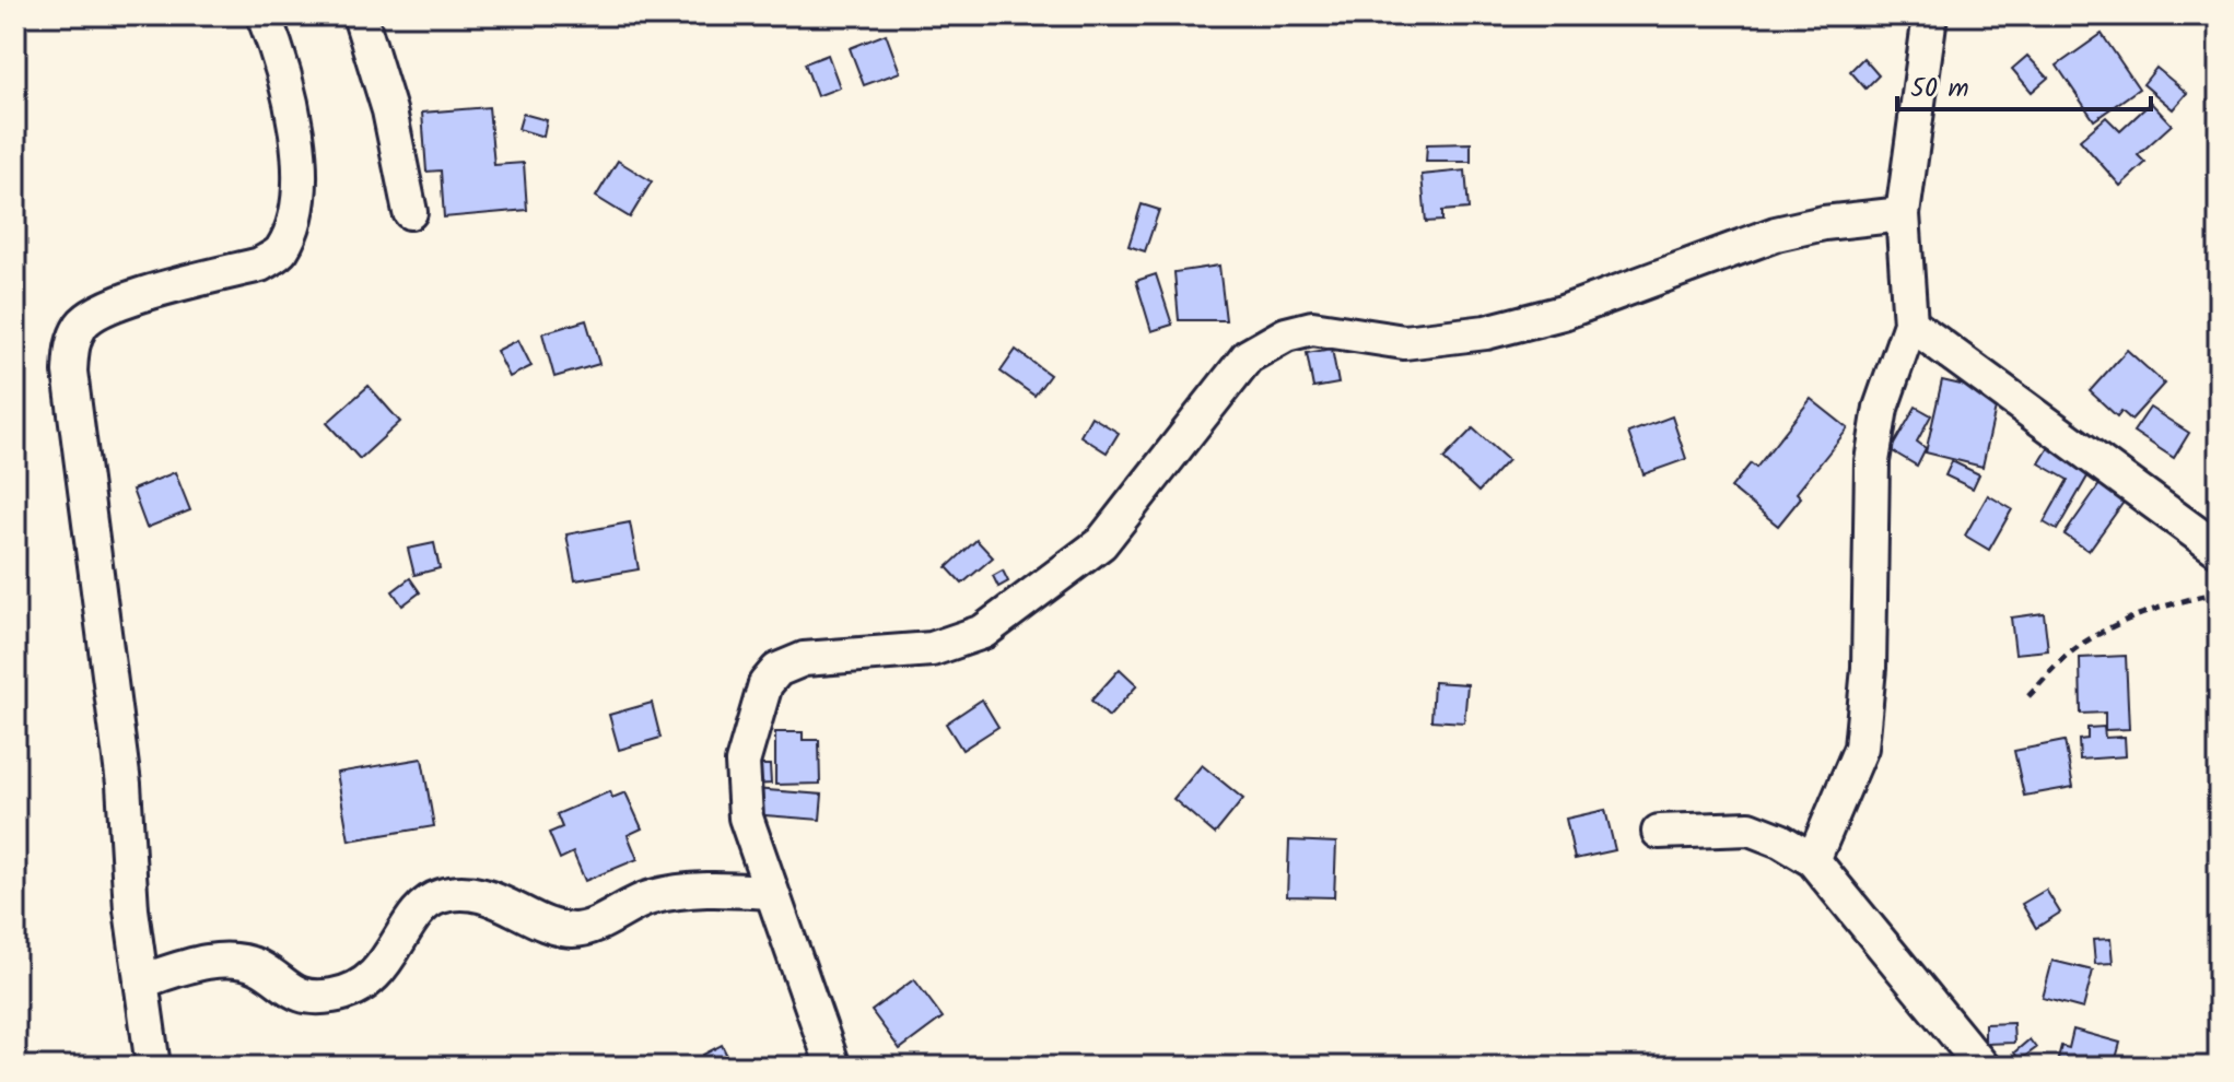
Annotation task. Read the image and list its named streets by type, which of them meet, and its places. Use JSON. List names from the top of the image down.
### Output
{
  "scale_bar": "50 m"
}
